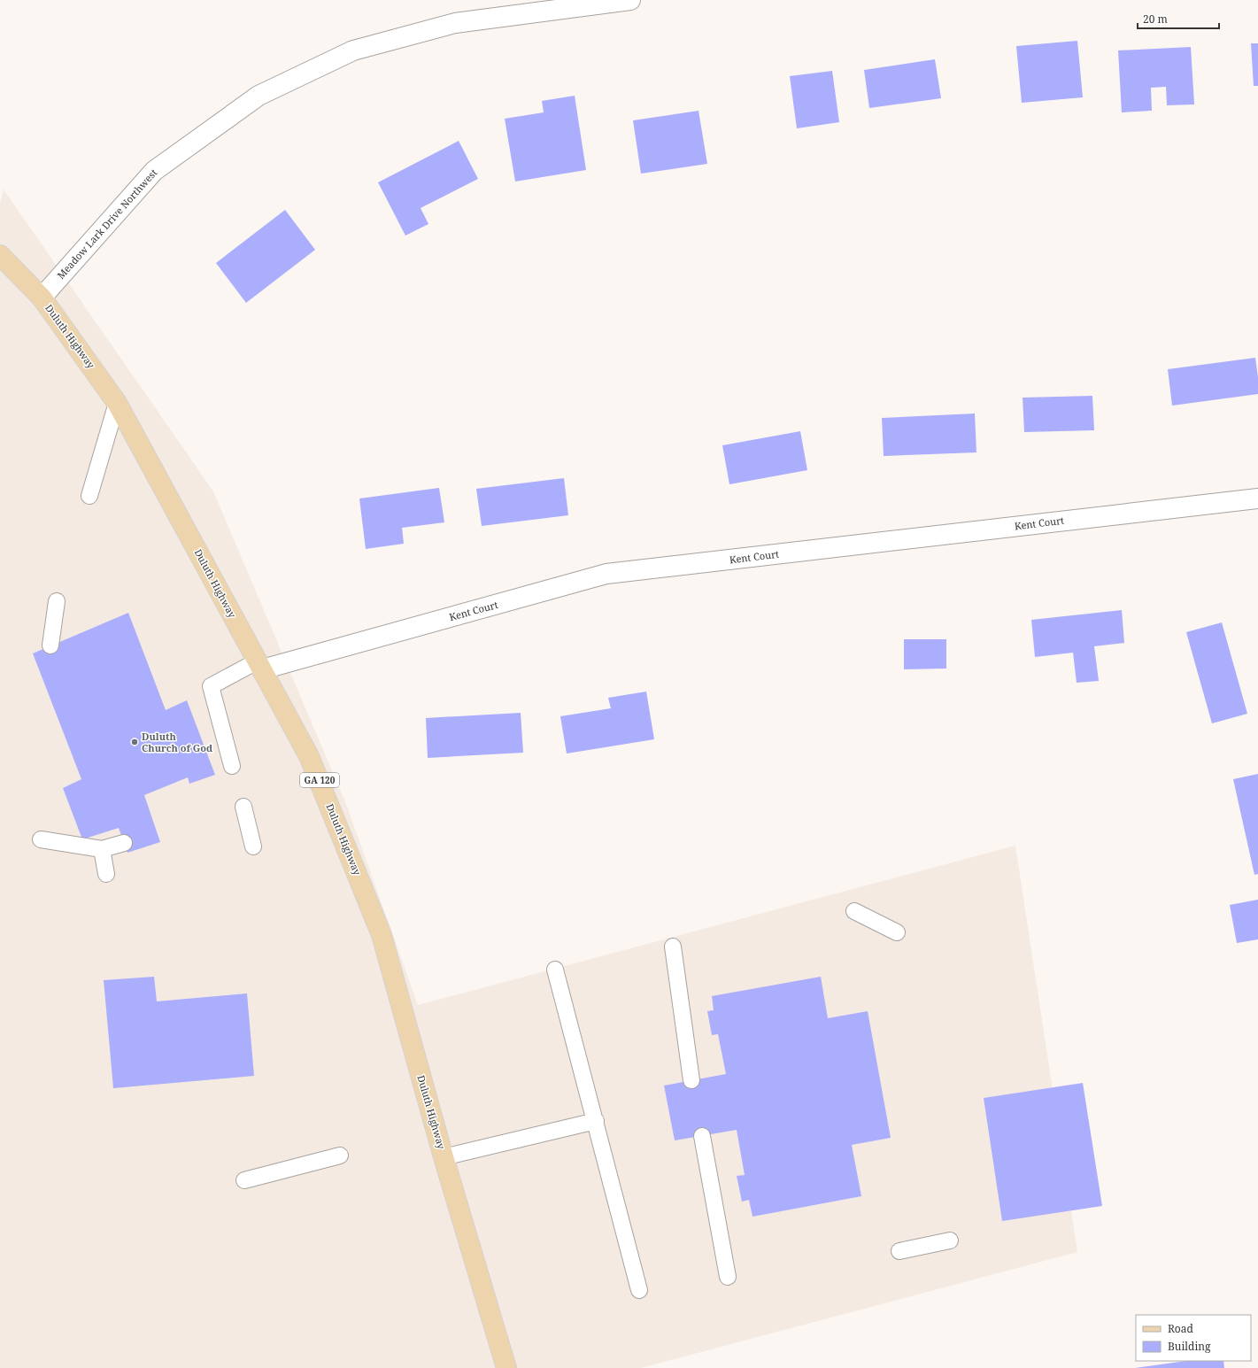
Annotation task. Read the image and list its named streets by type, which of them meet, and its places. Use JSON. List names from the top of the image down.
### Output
{
  "streets": {
    "main road": ["Duluth Highway", "GA 120"],
    "street": ["Meadow Lark Drive Northwest", "Kent Court"]
  },
  "crossings": [
    ["Meadow Lark Drive Northwest", "Duluth Highway"],
    ["Duluth Highway", "Kent Court"]
  ],
  "places": ["Duluth Church of God"],
  "legend": ["Road", "Building"],
  "scale_bar": "20 m"
}
